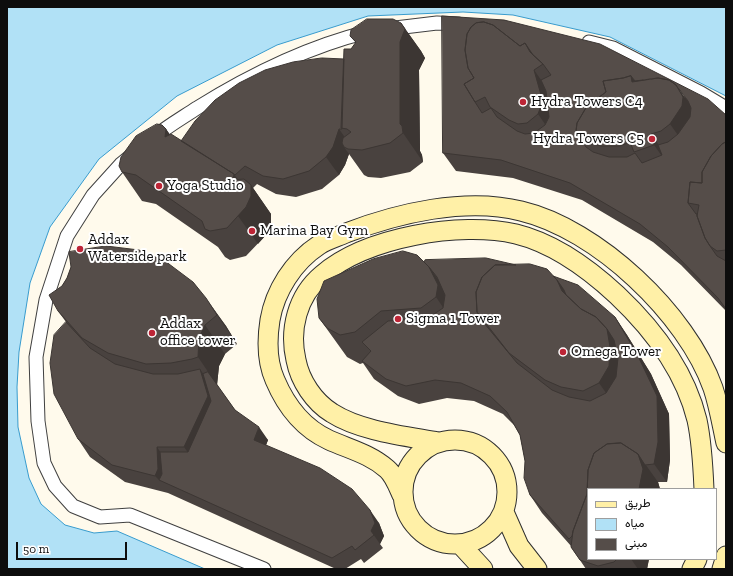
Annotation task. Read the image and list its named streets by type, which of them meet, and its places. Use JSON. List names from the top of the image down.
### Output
{
  "places": [
    "Hydra Towers C4",
    "Hydra Towers C5",
    "Yoga Studio",
    "Marina Bay Gym",
    "Addax Waterside park",
    "Sigma 1 Tower",
    "Addax office tower",
    "Omega Tower"
  ],
  "legend": ["طريق", "مياه", "مبنى"],
  "scale_bar": "50 m"
}
